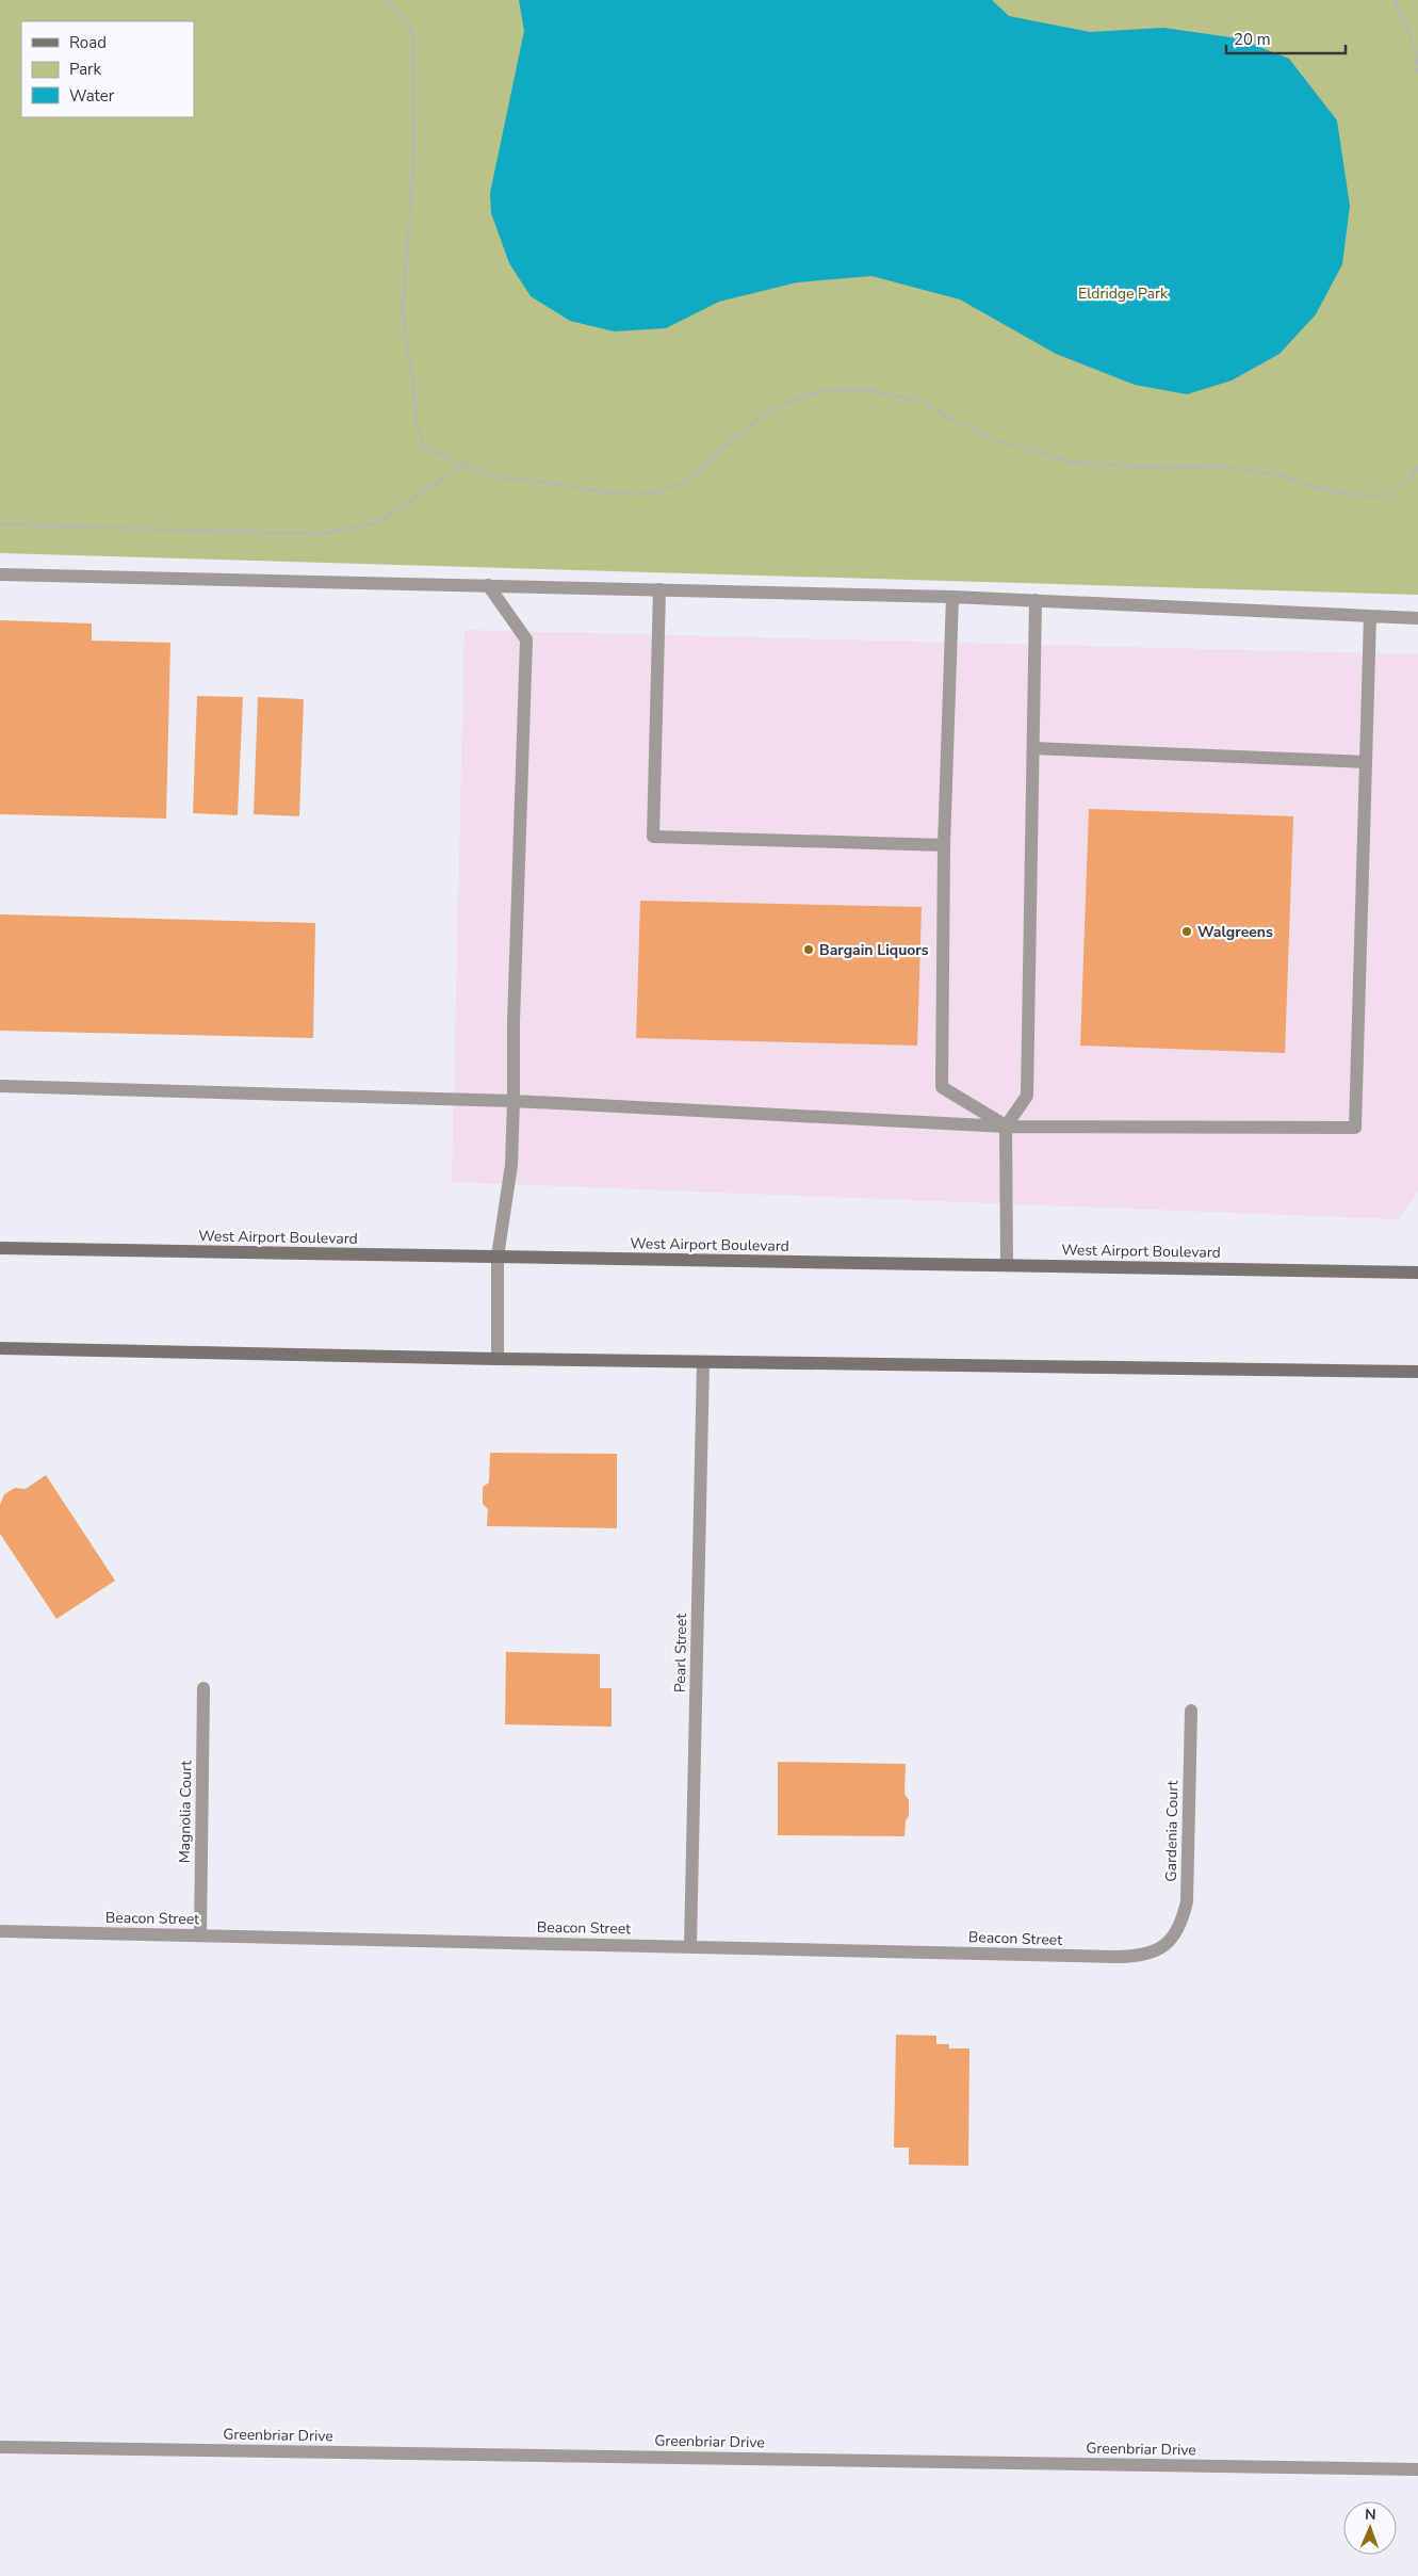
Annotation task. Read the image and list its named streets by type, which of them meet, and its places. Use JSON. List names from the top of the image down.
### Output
{
  "streets": {
    "main road": ["West Airport Boulevard"],
    "street": [
      "Pearl Street",
      "Magnolia Court",
      "Gardenia Court",
      "Beacon Street",
      "Greenbriar Drive"
    ]
  },
  "crossings": [
    ["Pearl Street", "Beacon Street"],
    ["Magnolia Court", "Beacon Street"],
    ["Gardenia Court", "Beacon Street"]
  ],
  "parks": ["Eldridge Park"],
  "places": ["Walgreens", "Bargain Liquors"],
  "legend": ["Road", "Park", "Water"],
  "scale_bar": "20 m",
  "north": "top"
}
